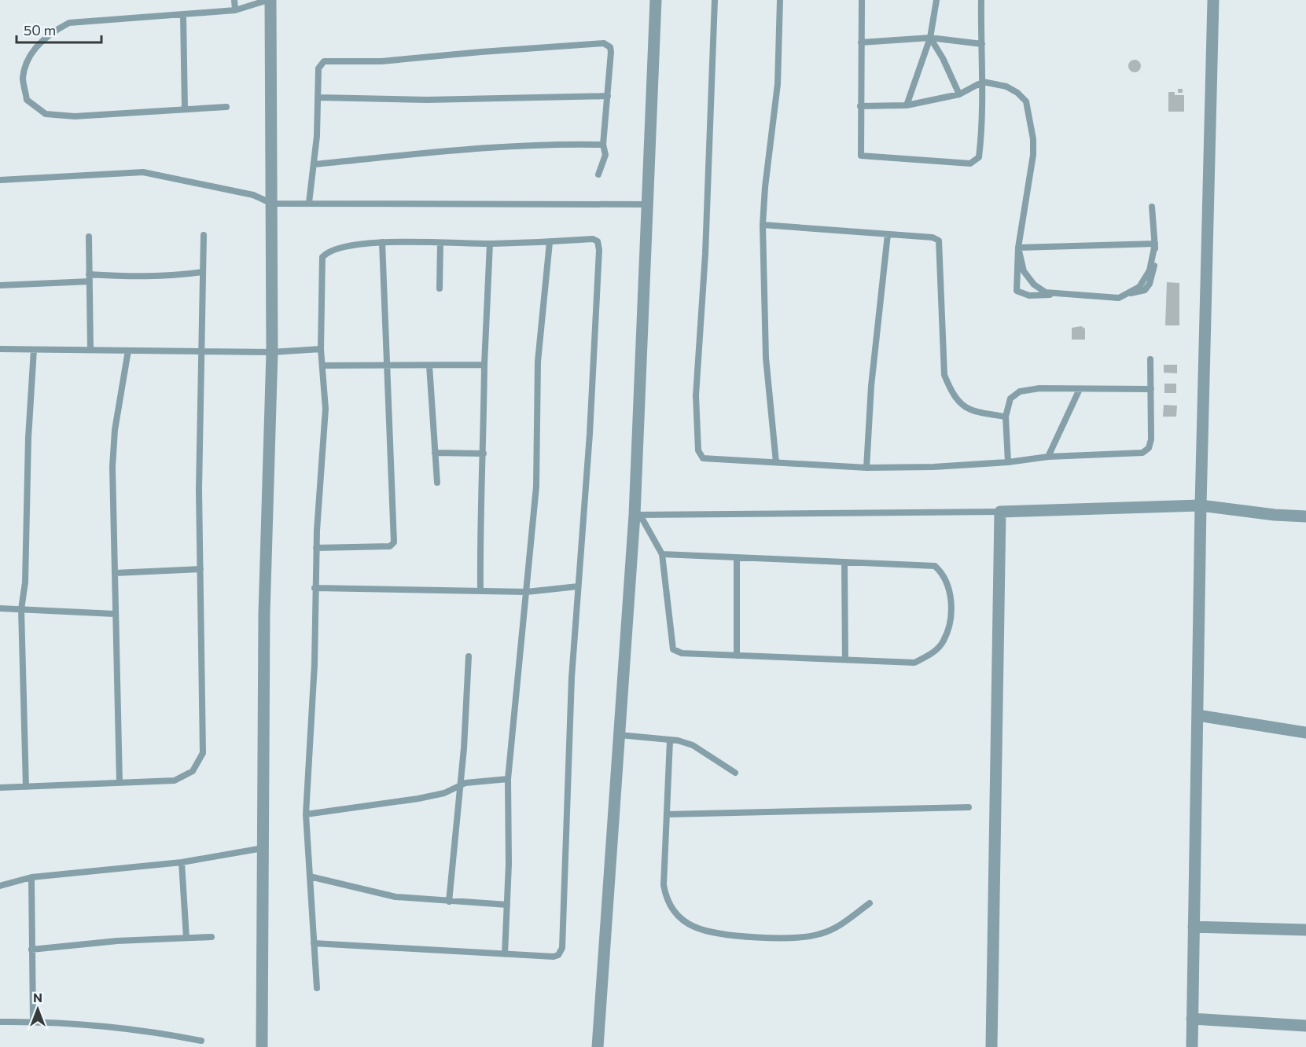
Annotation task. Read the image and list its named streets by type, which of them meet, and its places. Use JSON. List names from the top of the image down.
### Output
{
  "scale_bar": "50 m",
  "north": "top"
}
